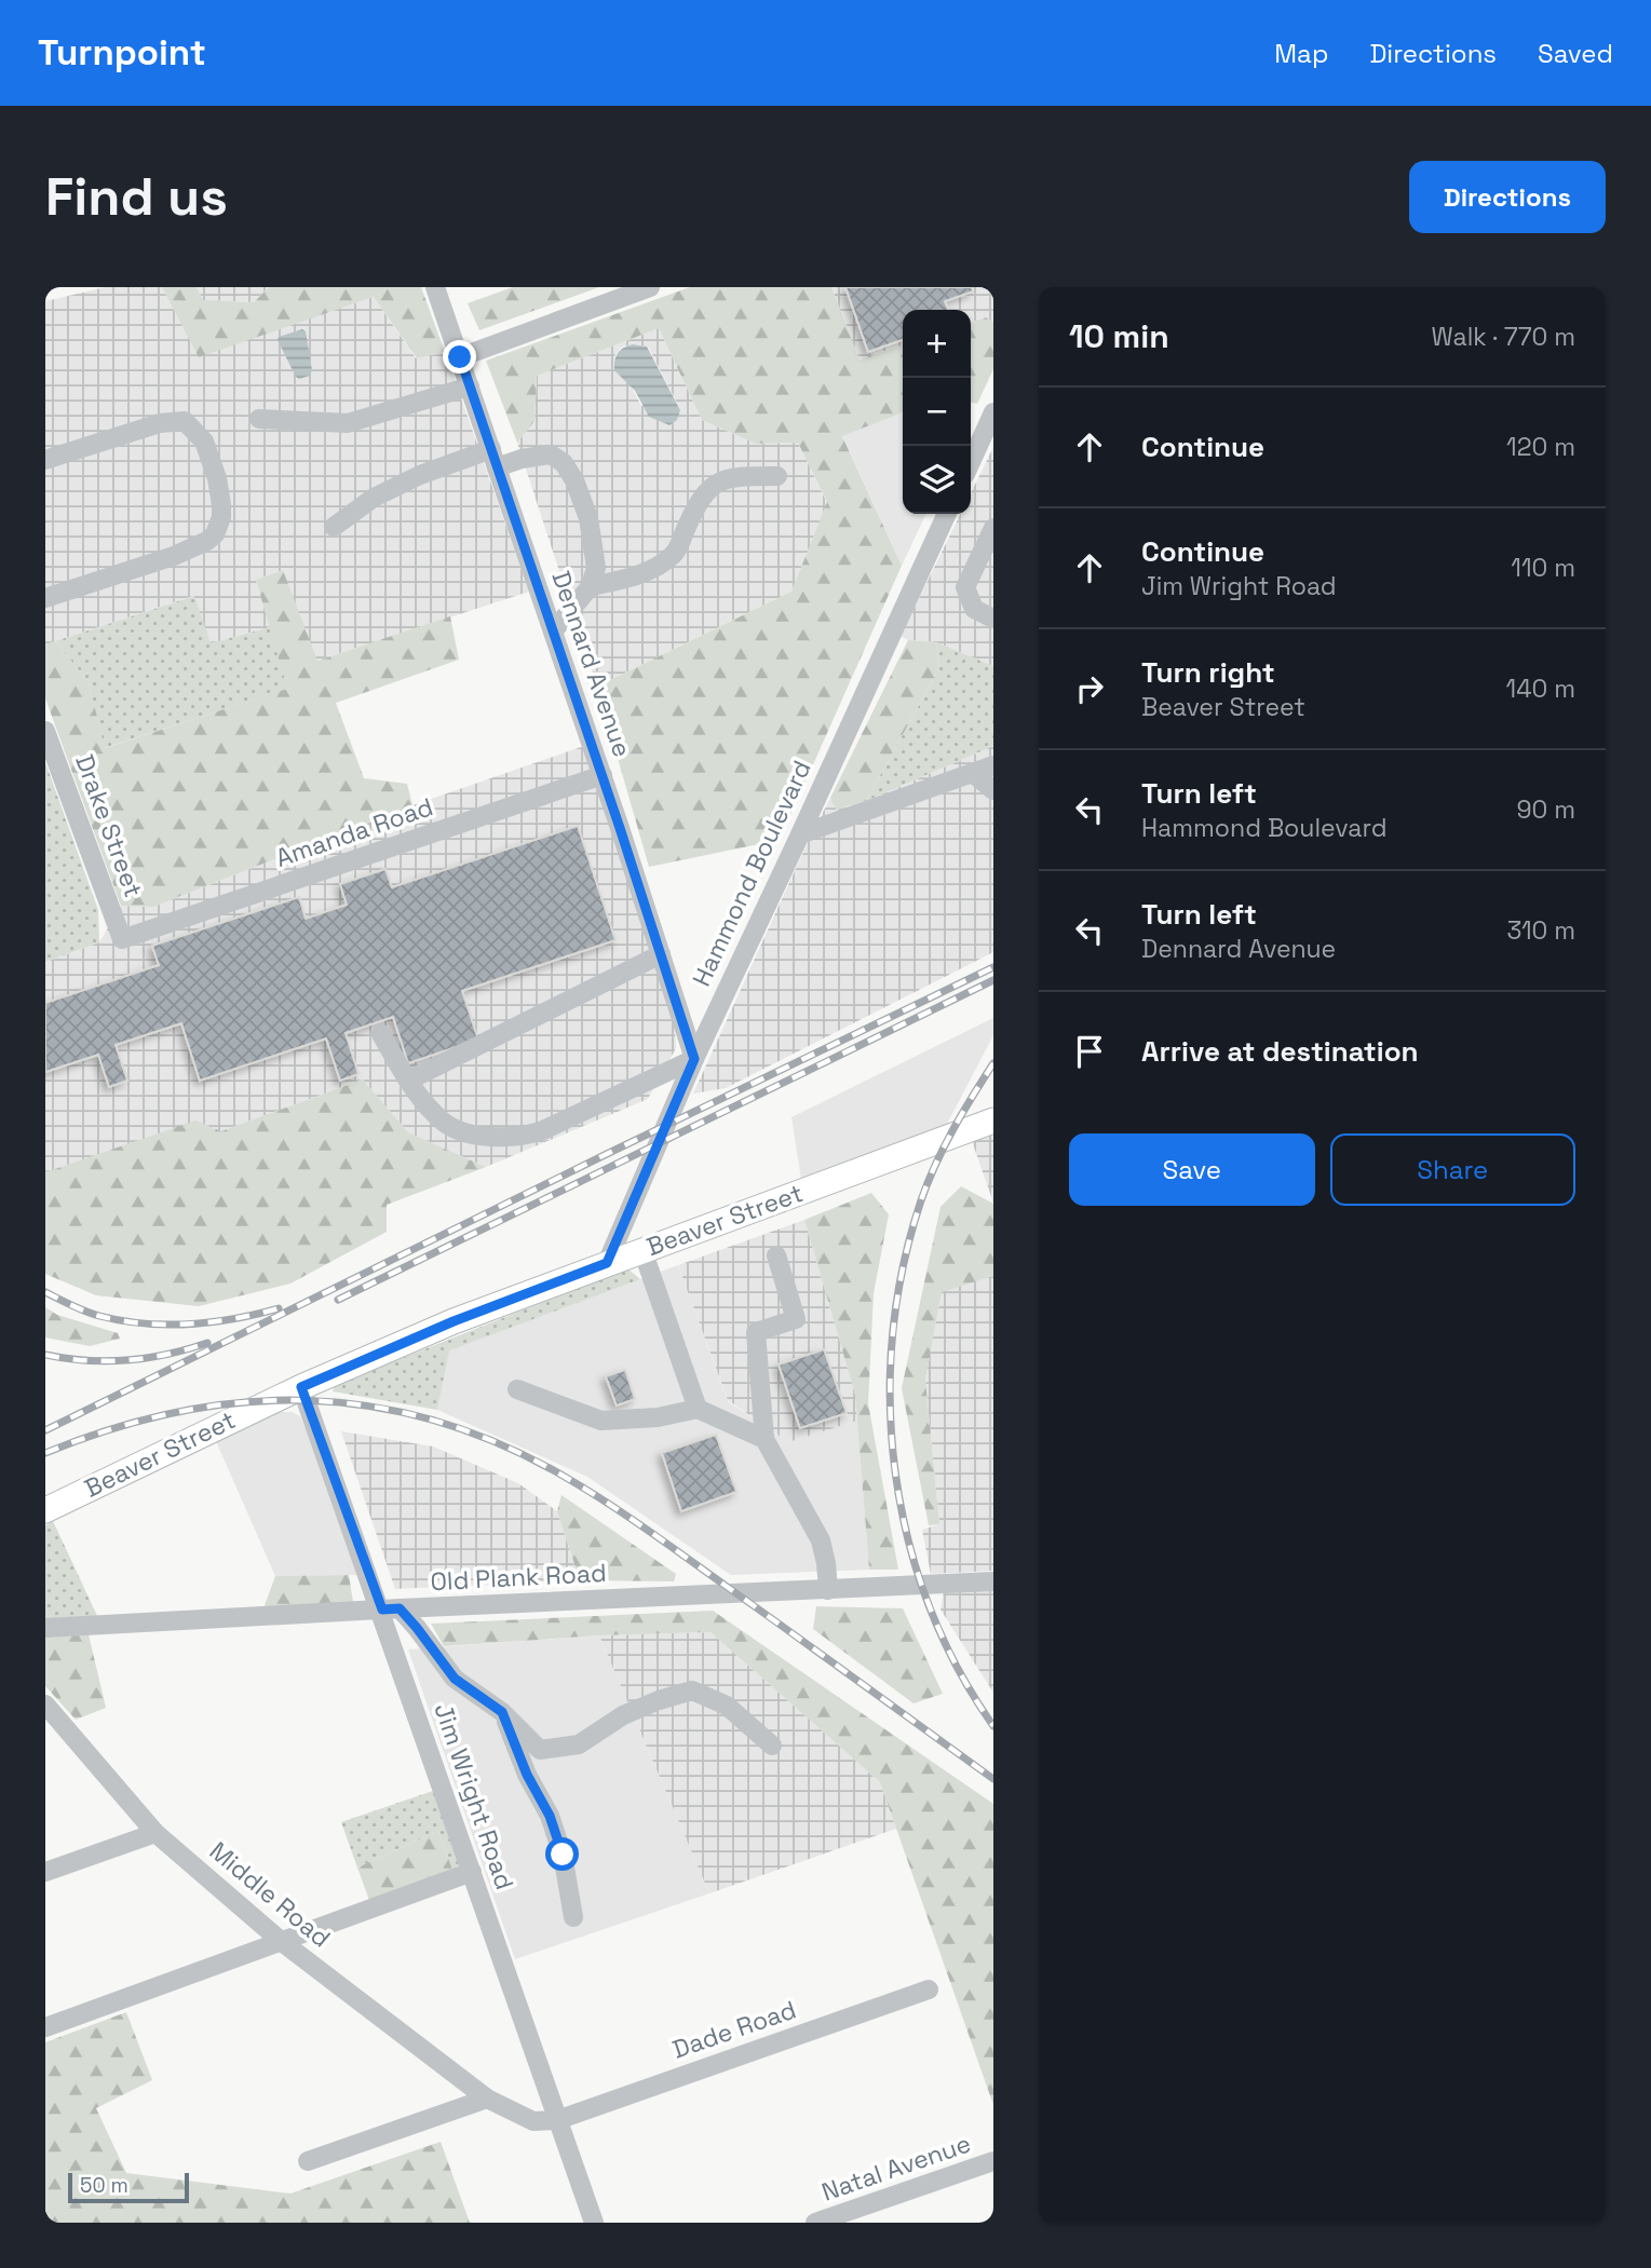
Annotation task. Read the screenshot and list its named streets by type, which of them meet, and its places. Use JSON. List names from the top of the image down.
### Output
{
  "streets": {
    "main road": ["Beaver Street"],
    "street": [
      "Dennard Avenue",
      "Drake Street",
      "Amanda Road",
      "Hammond Boulevard",
      "Old Plank Road",
      "Jim Wright Road",
      "Middle Road",
      "Dade Road",
      "Natal Avenue"
    ]
  },
  "crossings": [
    ["Dennard Avenue", "Amanda Road"],
    ["Dennard Avenue", "Hammond Boulevard"],
    ["Drake Street", "Amanda Road"],
    ["Hammond Boulevard", "Beaver Street"],
    ["Beaver Street", "Jim Wright Road"],
    ["Old Plank Road", "Jim Wright Road"],
    ["Jim Wright Road", "Middle Road"],
    ["Jim Wright Road", "Dade Road"],
    ["Middle Road", "Dade Road"]
  ],
  "scale_bar": "50 m",
  "page": {
    "header": "Turnpoint",
    "nav": ["Map", "Directions", "Saved"],
    "buttons": [
      "Directions",
      ["Save", "Share"]
    ],
    "title": "Find us",
    "heading": ["10 min", "Walk · 770 m"],
    "map_buttons": ["+", "−"],
    "list": [
      ["Continue", "120 m"],
      ["Continue", "Jim Wright Road", "110 m"],
      ["Turn right", "Beaver Street", "140 m"],
      ["Turn left", "Hammond Boulevard", "90 m"],
      ["Turn left", "Dennard Avenue", "310 m"],
      "Arrive at destination"
    ],
    "scale": "50 m"
  }
}
